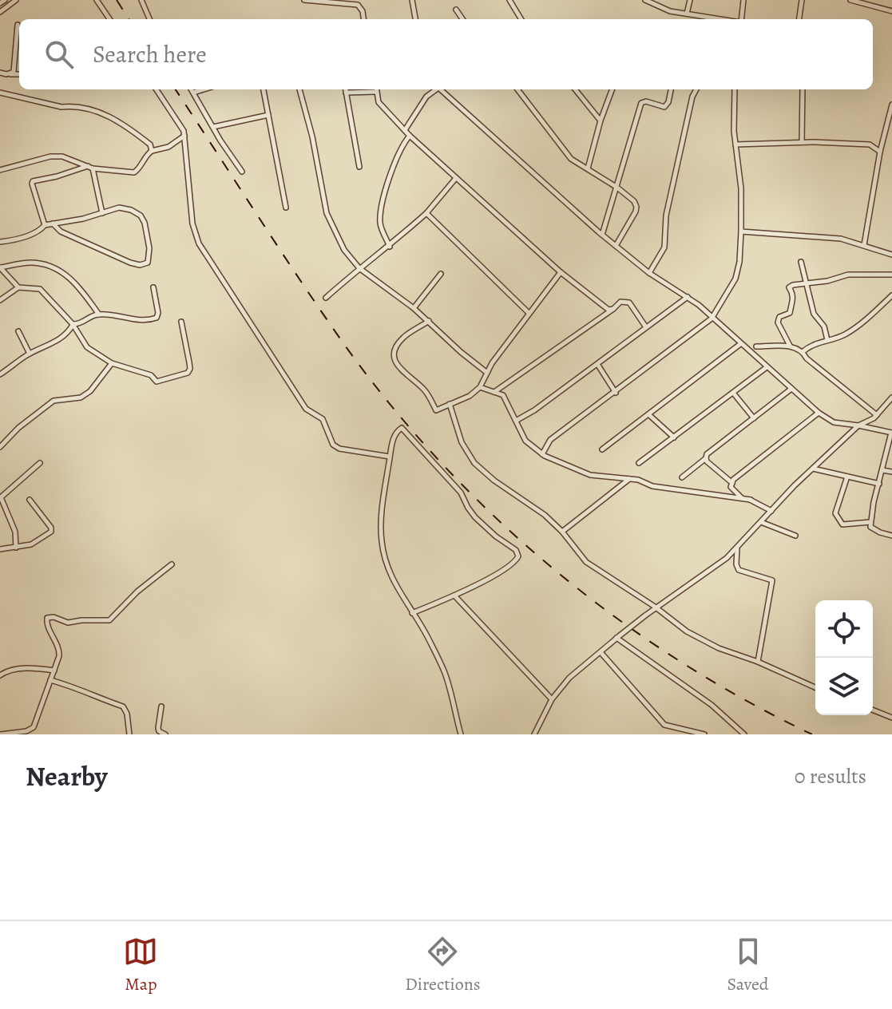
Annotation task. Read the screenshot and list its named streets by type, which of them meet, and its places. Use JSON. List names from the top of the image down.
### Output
{
  "page": {
    "search": "Search here",
    "heading": ["Nearby", "0 results"],
    "nav": ["Map", "Directions", "Saved"]
  }
}
